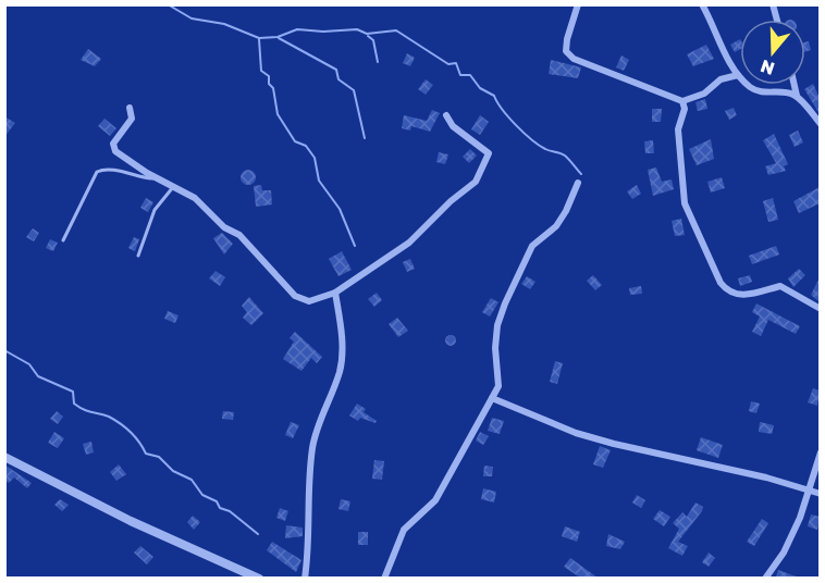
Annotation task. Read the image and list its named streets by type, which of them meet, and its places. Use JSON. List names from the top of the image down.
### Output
{
  "north": "bottom"
}
